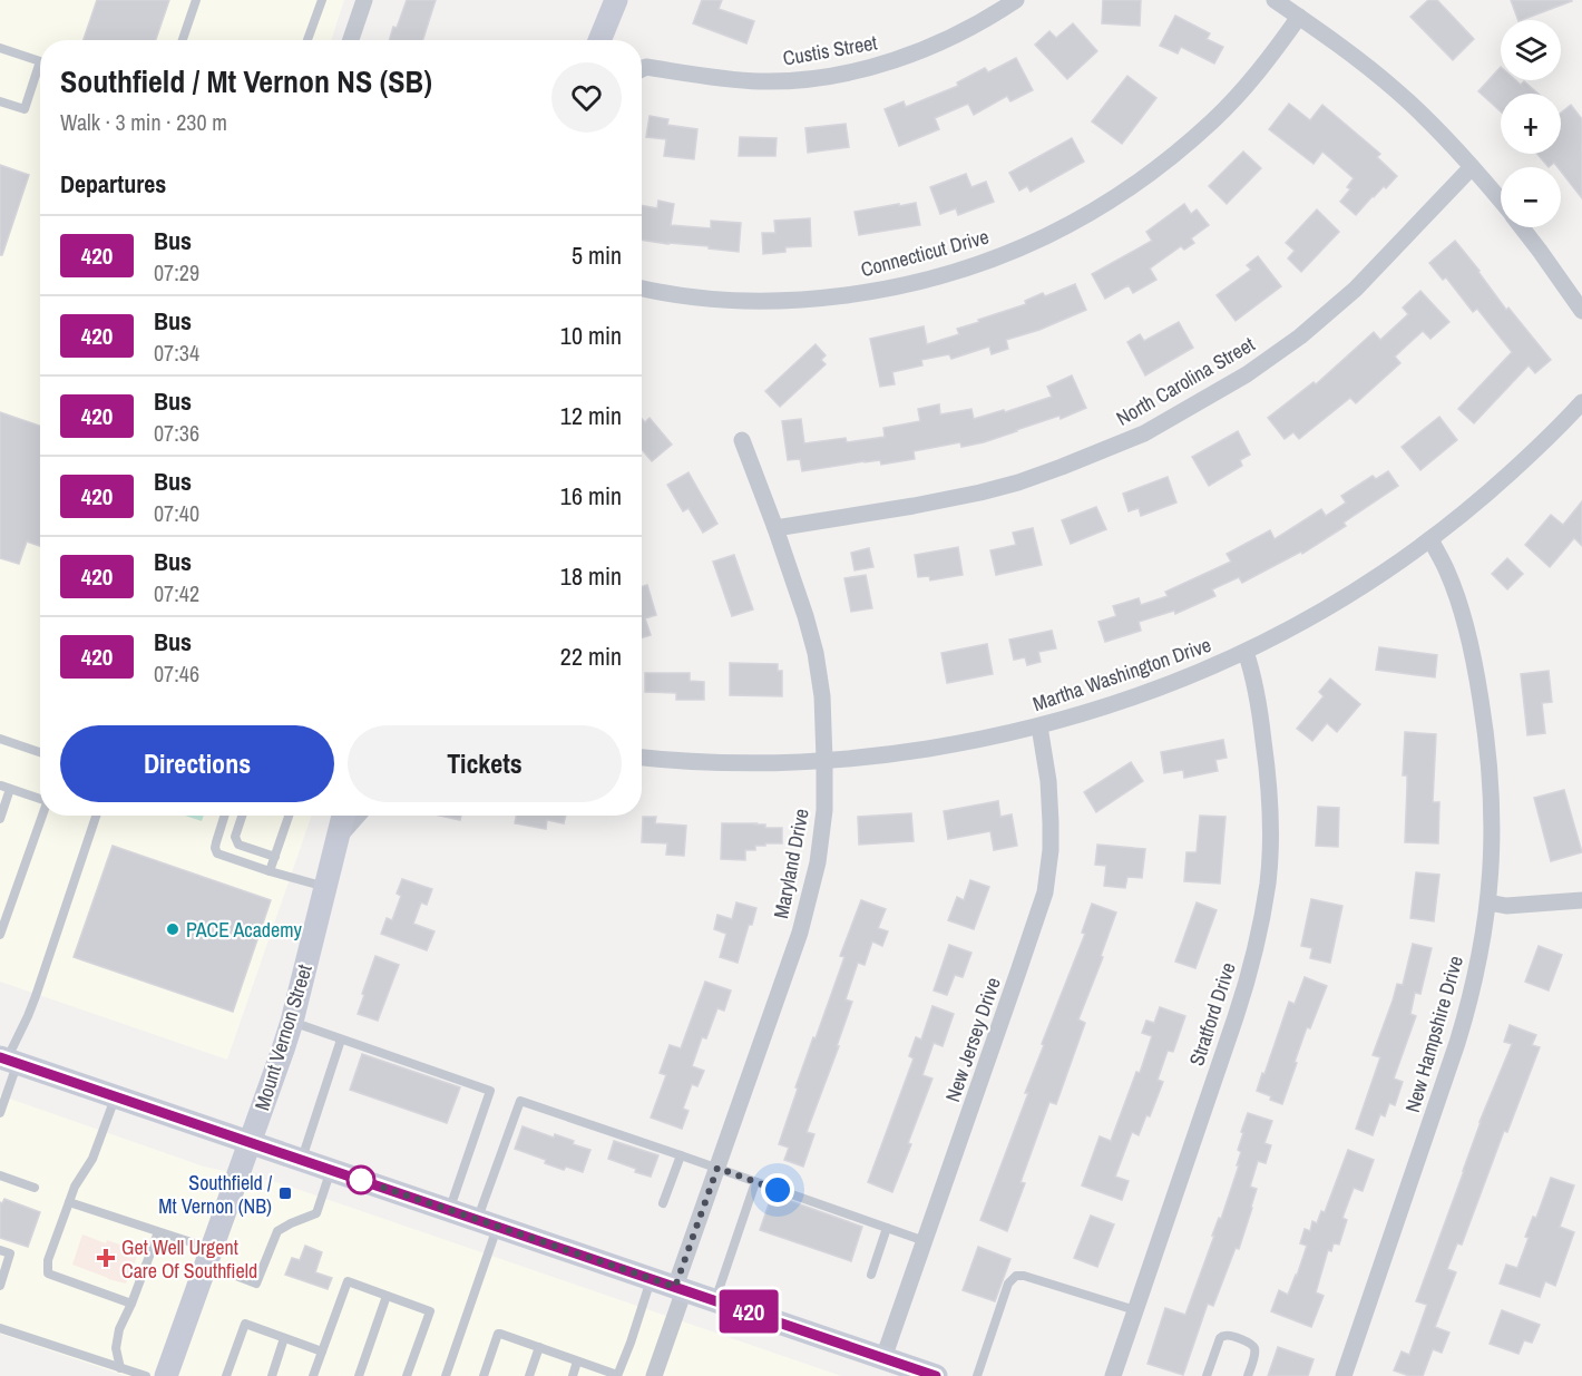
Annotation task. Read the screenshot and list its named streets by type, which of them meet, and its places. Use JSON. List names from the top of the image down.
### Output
{
  "streets": {
    "main road": ["Mount Vernon Street"],
    "street": [
      "Custis Street",
      "Connecticut Drive",
      "North Carolina Street",
      "Martha Washington Drive",
      "Maryland Drive",
      "Stratford Drive",
      "New Hampshire Drive",
      "New Jersey Drive"
    ]
  },
  "crossings": [
    ["North Carolina Street", "Maryland Drive"],
    ["Martha Washington Drive", "Maryland Drive"],
    ["Martha Washington Drive", "Stratford Drive"],
    ["Martha Washington Drive", "New Hampshire Drive"],
    ["Martha Washington Drive", "New Jersey Drive"]
  ],
  "places": {
    "other": ["PACE Academy"],
    "transit": ["Southfield / Mt Vernon (NB)"],
    "health": ["Get Well Urgent Care Of Southfield"]
  },
  "lines": ["bus line 420"],
  "page": {
    "on_map": "420",
    "map_buttons": ["+", "−"],
    "heading": [
      ["Southfield / Mt Vernon NS (SB)", "Walk · 3 min · 230 m"],
      "Departures"
    ],
    "list": [
      {
        "mark": "420",
        "name": "Bus",
        "note": "07:29",
        "value": "5 min"
      },
      {
        "mark": "420",
        "name": "Bus",
        "note": "07:34",
        "value": "10 min"
      },
      {
        "mark": "420",
        "name": "Bus",
        "note": "07:36",
        "value": "12 min"
      },
      {
        "mark": "420",
        "name": "Bus",
        "note": "07:40",
        "value": "16 min"
      },
      {
        "mark": "420",
        "name": "Bus",
        "note": "07:42",
        "value": "18 min"
      },
      {
        "mark": "420",
        "name": "Bus",
        "note": "07:46",
        "value": "22 min"
      }
    ],
    "buttons": ["Directions", "Tickets"]
  }
}
